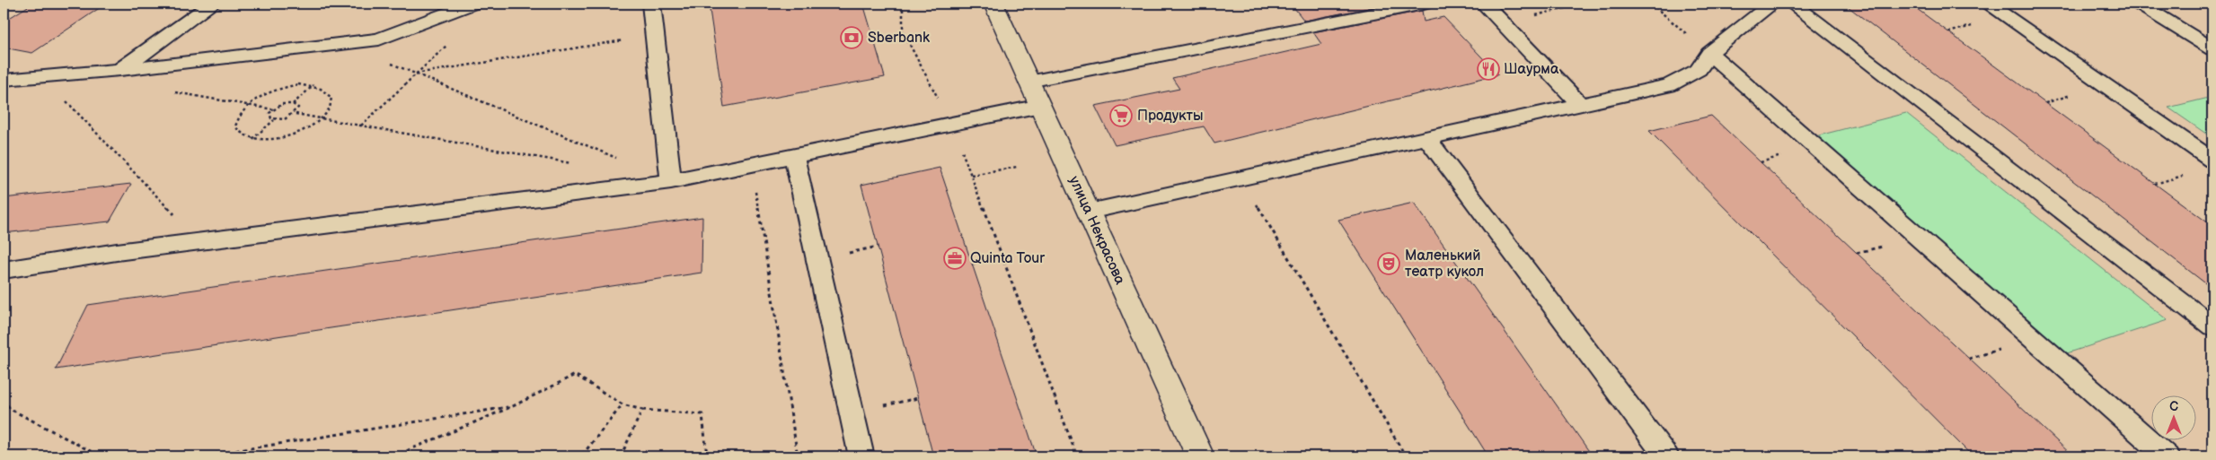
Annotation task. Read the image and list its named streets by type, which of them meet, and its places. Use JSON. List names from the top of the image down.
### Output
{
  "streets": {
    "street": ["улица Некрасова"]
  },
  "places": {
    "bank": ["Sberbank"],
    "restaurant": ["Шаурма"],
    "supermarket": ["Продукты"],
    "office": ["Quinta Tour"],
    "theatre": ["Маленький театр кукол"]
  },
  "north": "top"
}
